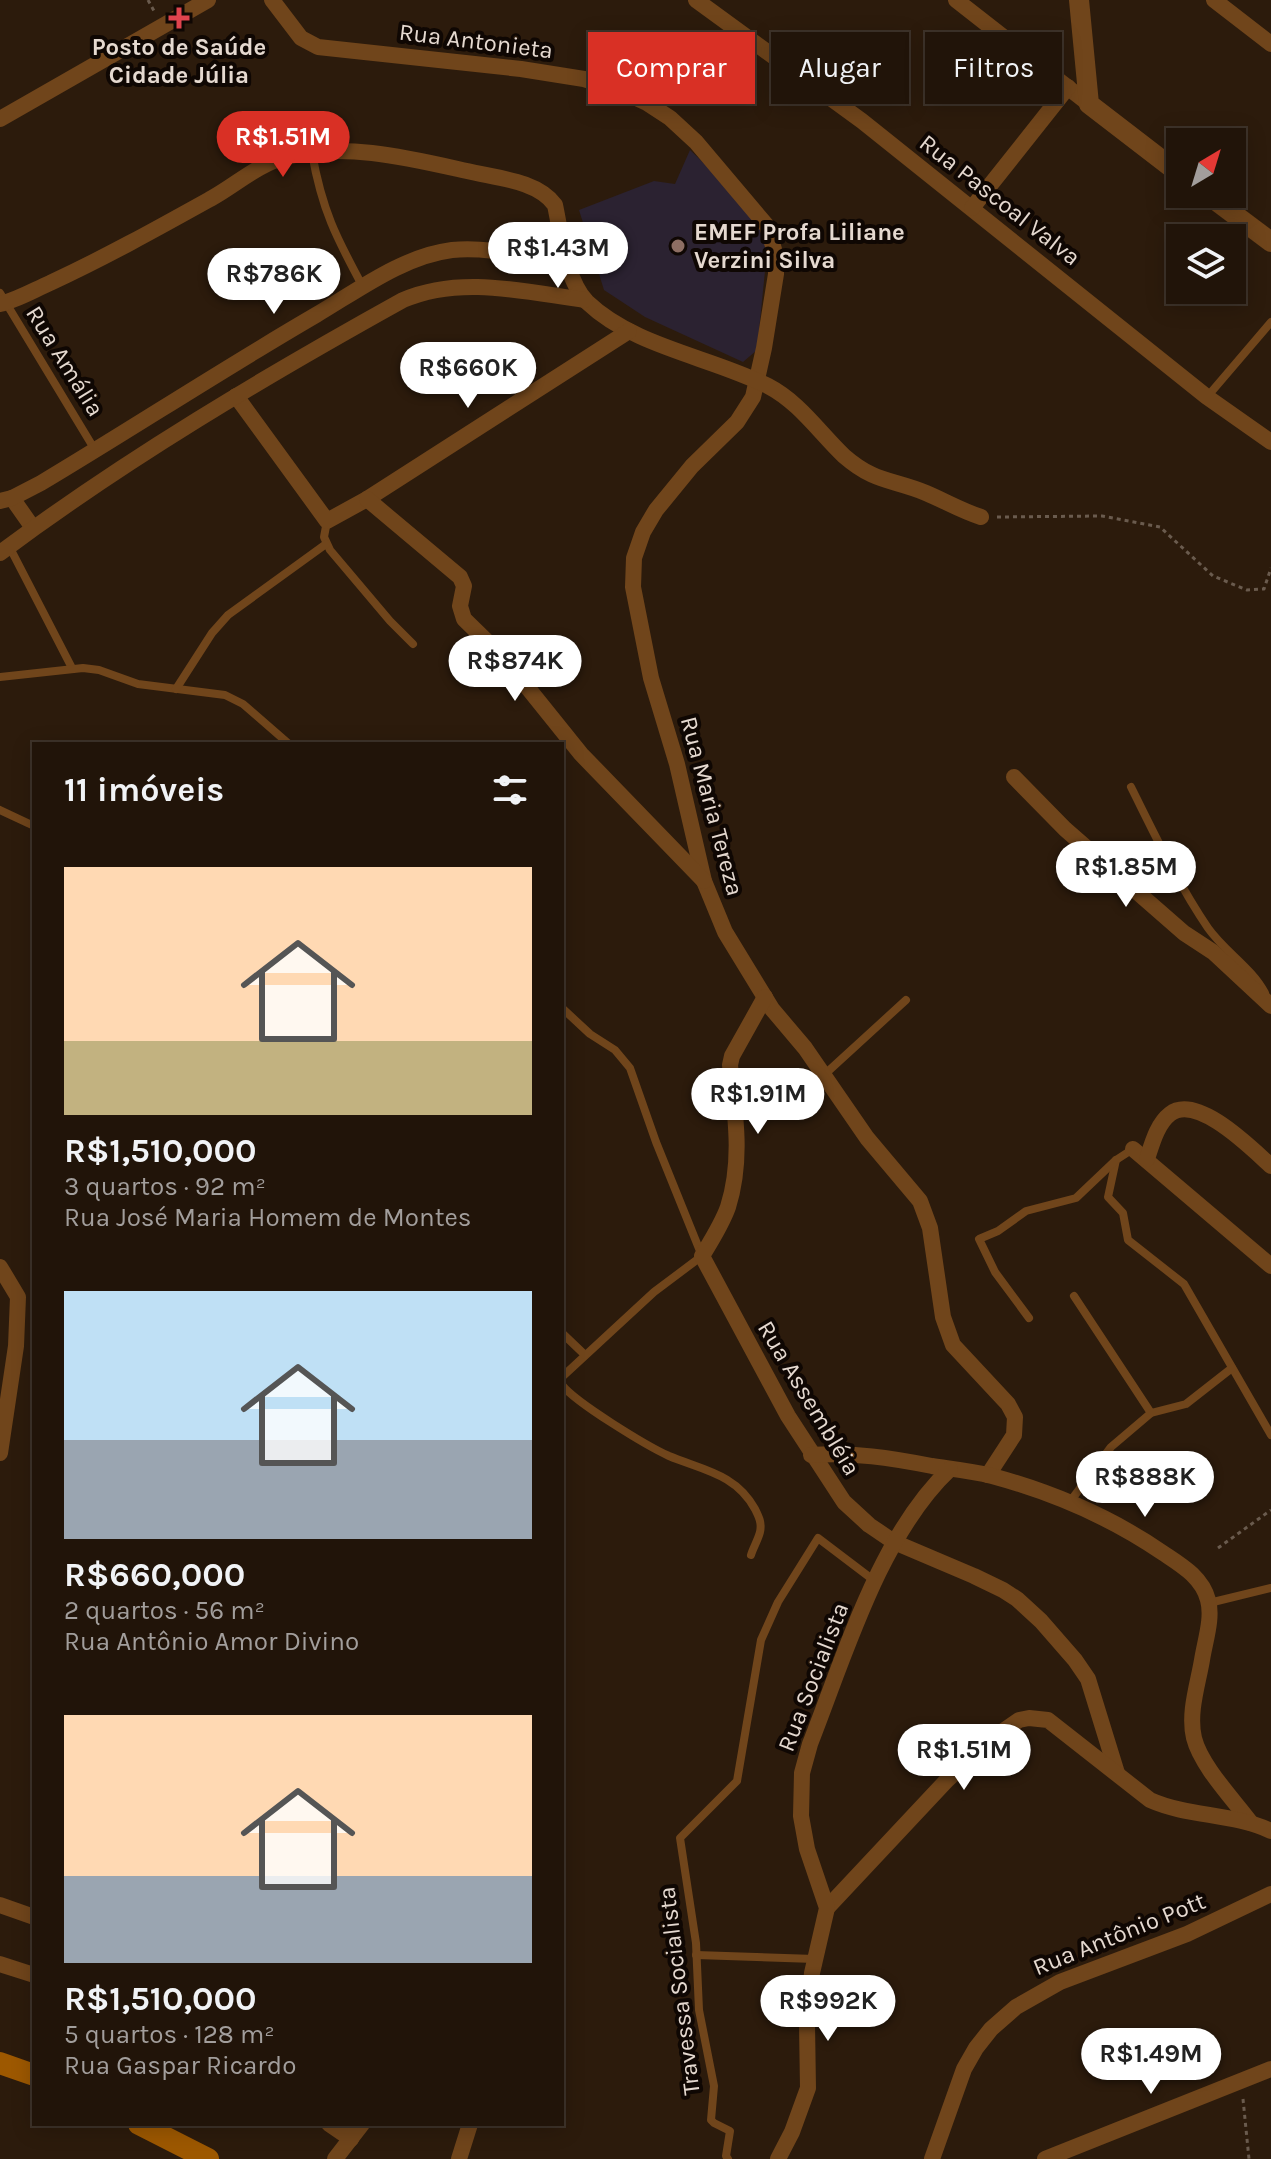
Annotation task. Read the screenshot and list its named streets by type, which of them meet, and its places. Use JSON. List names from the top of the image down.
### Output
{
  "streets": {
    "street": [
      "Rua Antonieta",
      "Rua Pascoal Valva",
      "Rua Maria Tereza",
      "Rua Assembléia",
      "Rua Socialista",
      "Rua Antônio Pott"
    ],
    "lane": ["Rua Amália", "Travessa Socialista"]
  },
  "crossings": [
    ["Rua Antonieta", "Rua Maria Tereza"],
    ["Rua Assembléia", "Rua Socialista"],
    ["Rua Socialista", "Travessa Socialista"]
  ],
  "places": {
    "health": ["Posto de Saúde Cidade Júlia"],
    "other": ["EMEF Profª Liliane Verzini Silva"]
  },
  "north": "top right",
  "page": {
    "chip": ["Comprar", "Alugar", "Filtros"],
    "price": [
      "R$1.51M",
      "R$1.43M",
      "R$786K",
      "R$660K",
      "R$874K",
      "R$1.85M",
      "R$1.91M",
      "R$888K",
      "R$1.51M",
      "R$992K",
      "R$1.49M"
    ],
    "heading": "11 imóveis",
    "list": [
      {
        "name": "R$1,510,000",
        "note": "3 quartos · 92 m² · Rua José Maria Homem de Montes"
      },
      {
        "name": "R$660,000",
        "note": "2 quartos · 56 m² · Rua Antônio Amor Divino"
      },
      {
        "name": "R$1,510,000",
        "note": "5 quartos · 128 m² · Rua Gaspar Ricardo"
      }
    ]
  }
}
